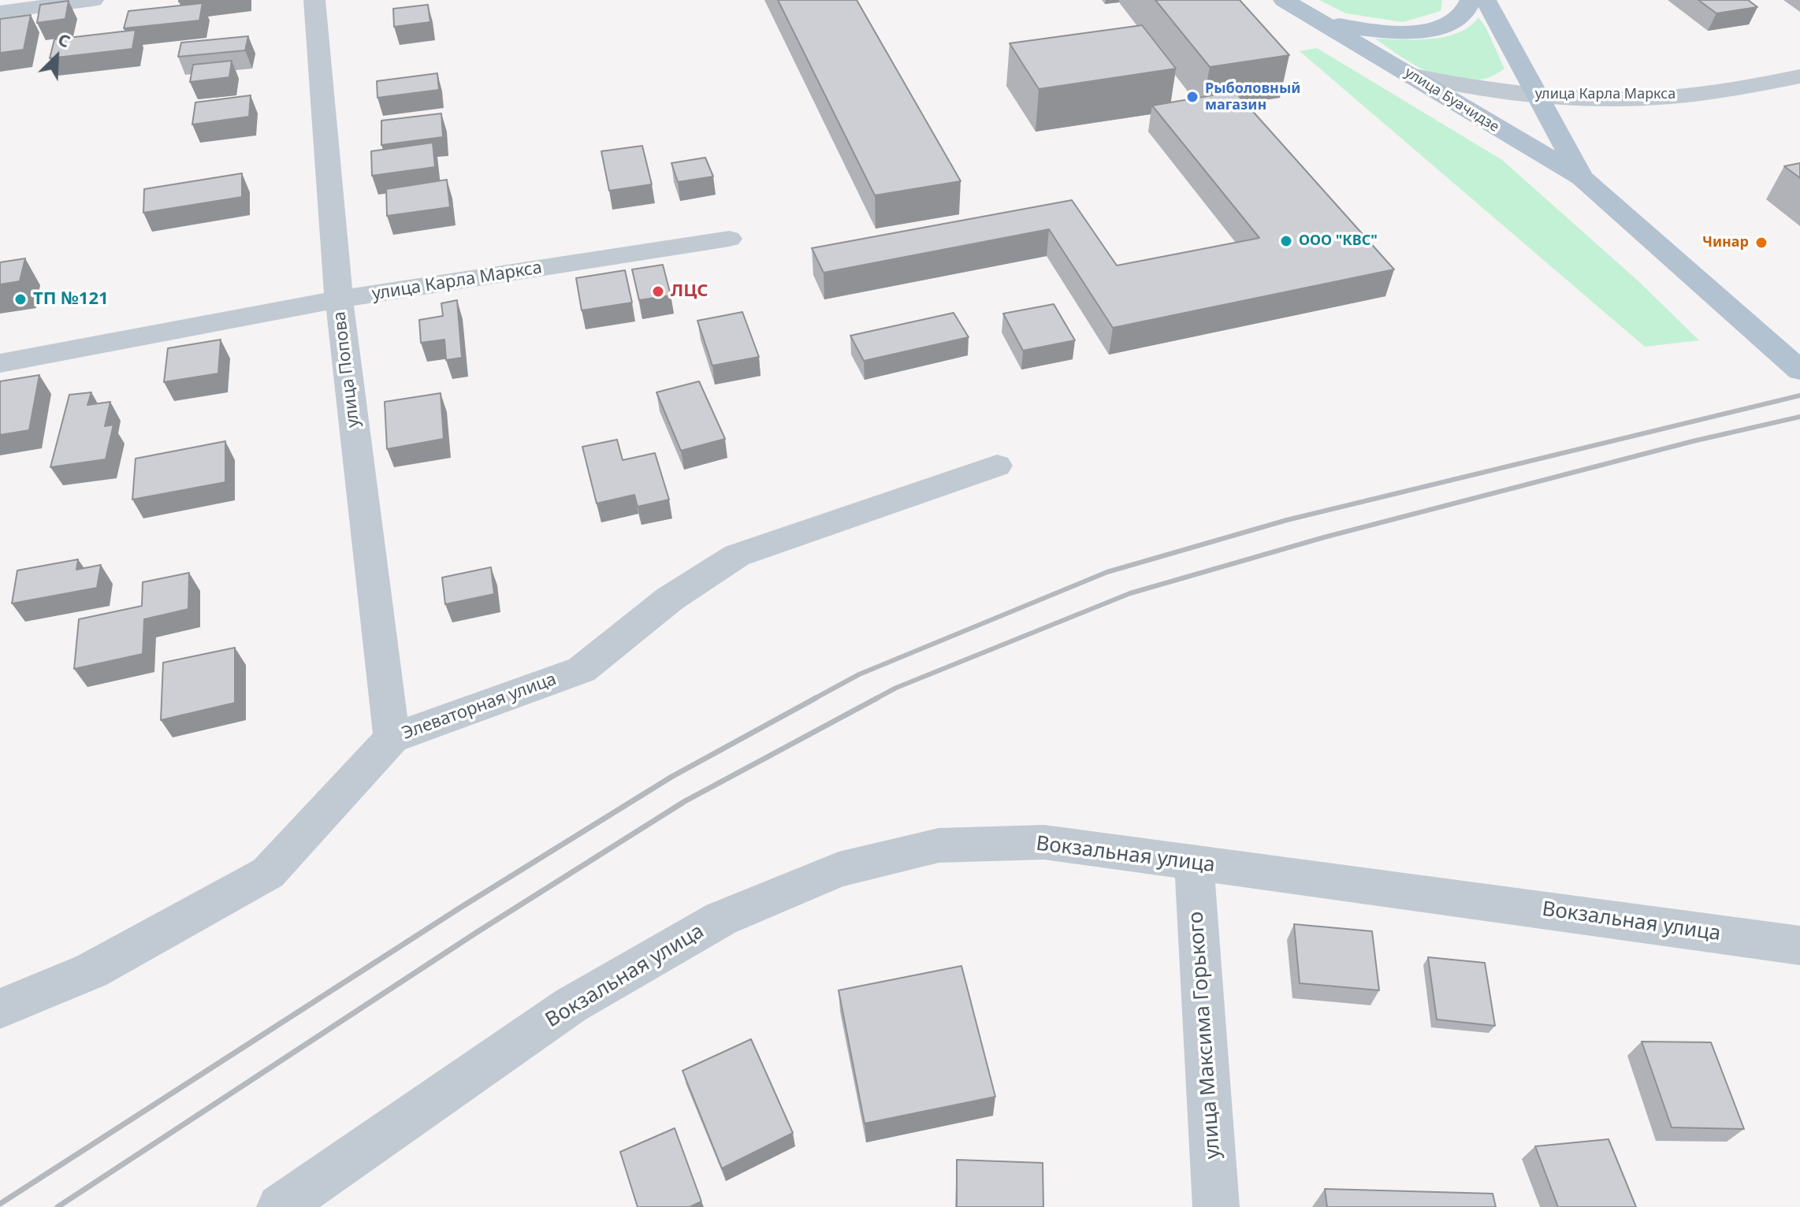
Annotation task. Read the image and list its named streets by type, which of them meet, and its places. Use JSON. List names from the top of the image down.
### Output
{
  "streets": {
    "main road": ["улица Буачидзе"],
    "street": [
      "улица Карла Маркса",
      "улица Попова",
      "Элеваторная улица",
      "Вокзальная улица",
      "улица Максима Горького"
    ]
  },
  "crossings": [
    ["улица Карла Маркса", "улица Буачидзе"],
    ["улица Карла Маркса", "улица Попова"],
    ["улица Попова", "Элеваторная улица"],
    ["Вокзальная улица", "улица Максима Горького"]
  ],
  "places": [
    "Рыболовный магазин",
    "ООО \"КВС\"",
    "Чинар",
    "ЛЦС",
    "ТП №121"
  ],
  "north": "top right"
}
